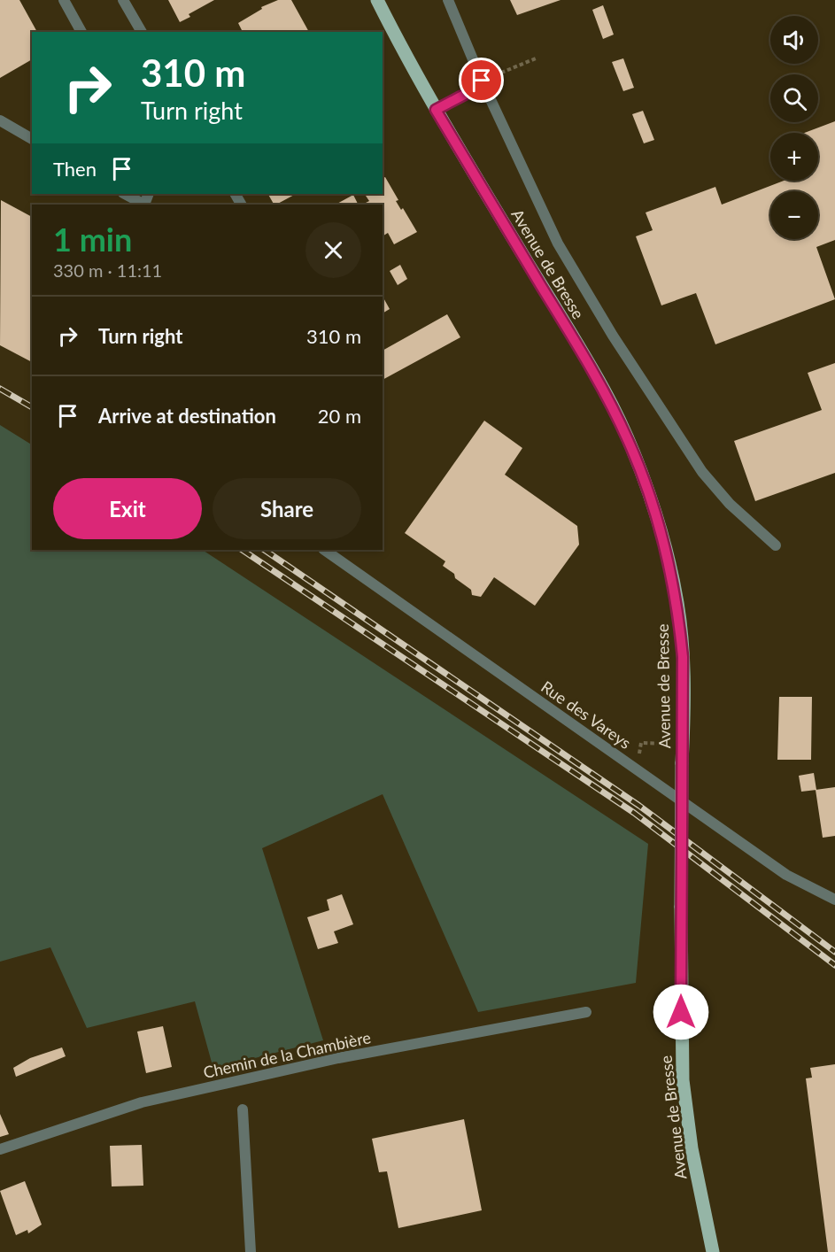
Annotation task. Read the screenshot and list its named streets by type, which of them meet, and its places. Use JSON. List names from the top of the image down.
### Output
{
  "streets": {
    "main road": ["Avenue de Bresse"],
    "street": ["Rue des Vareys", "Chemin de la Chambière"]
  },
  "page": {
    "map_buttons": ["+", "−"],
    "turn": ["310 m", "Turn right"],
    "then": "Then",
    "heading": ["1 min", "330 m · 11:11"],
    "list": [
      {
        "name": "Turn right",
        "value": "310 m"
      },
      {
        "name": "Arrive at destination",
        "value": "20 m"
      }
    ],
    "buttons": ["Exit", "Share"]
  }
}
